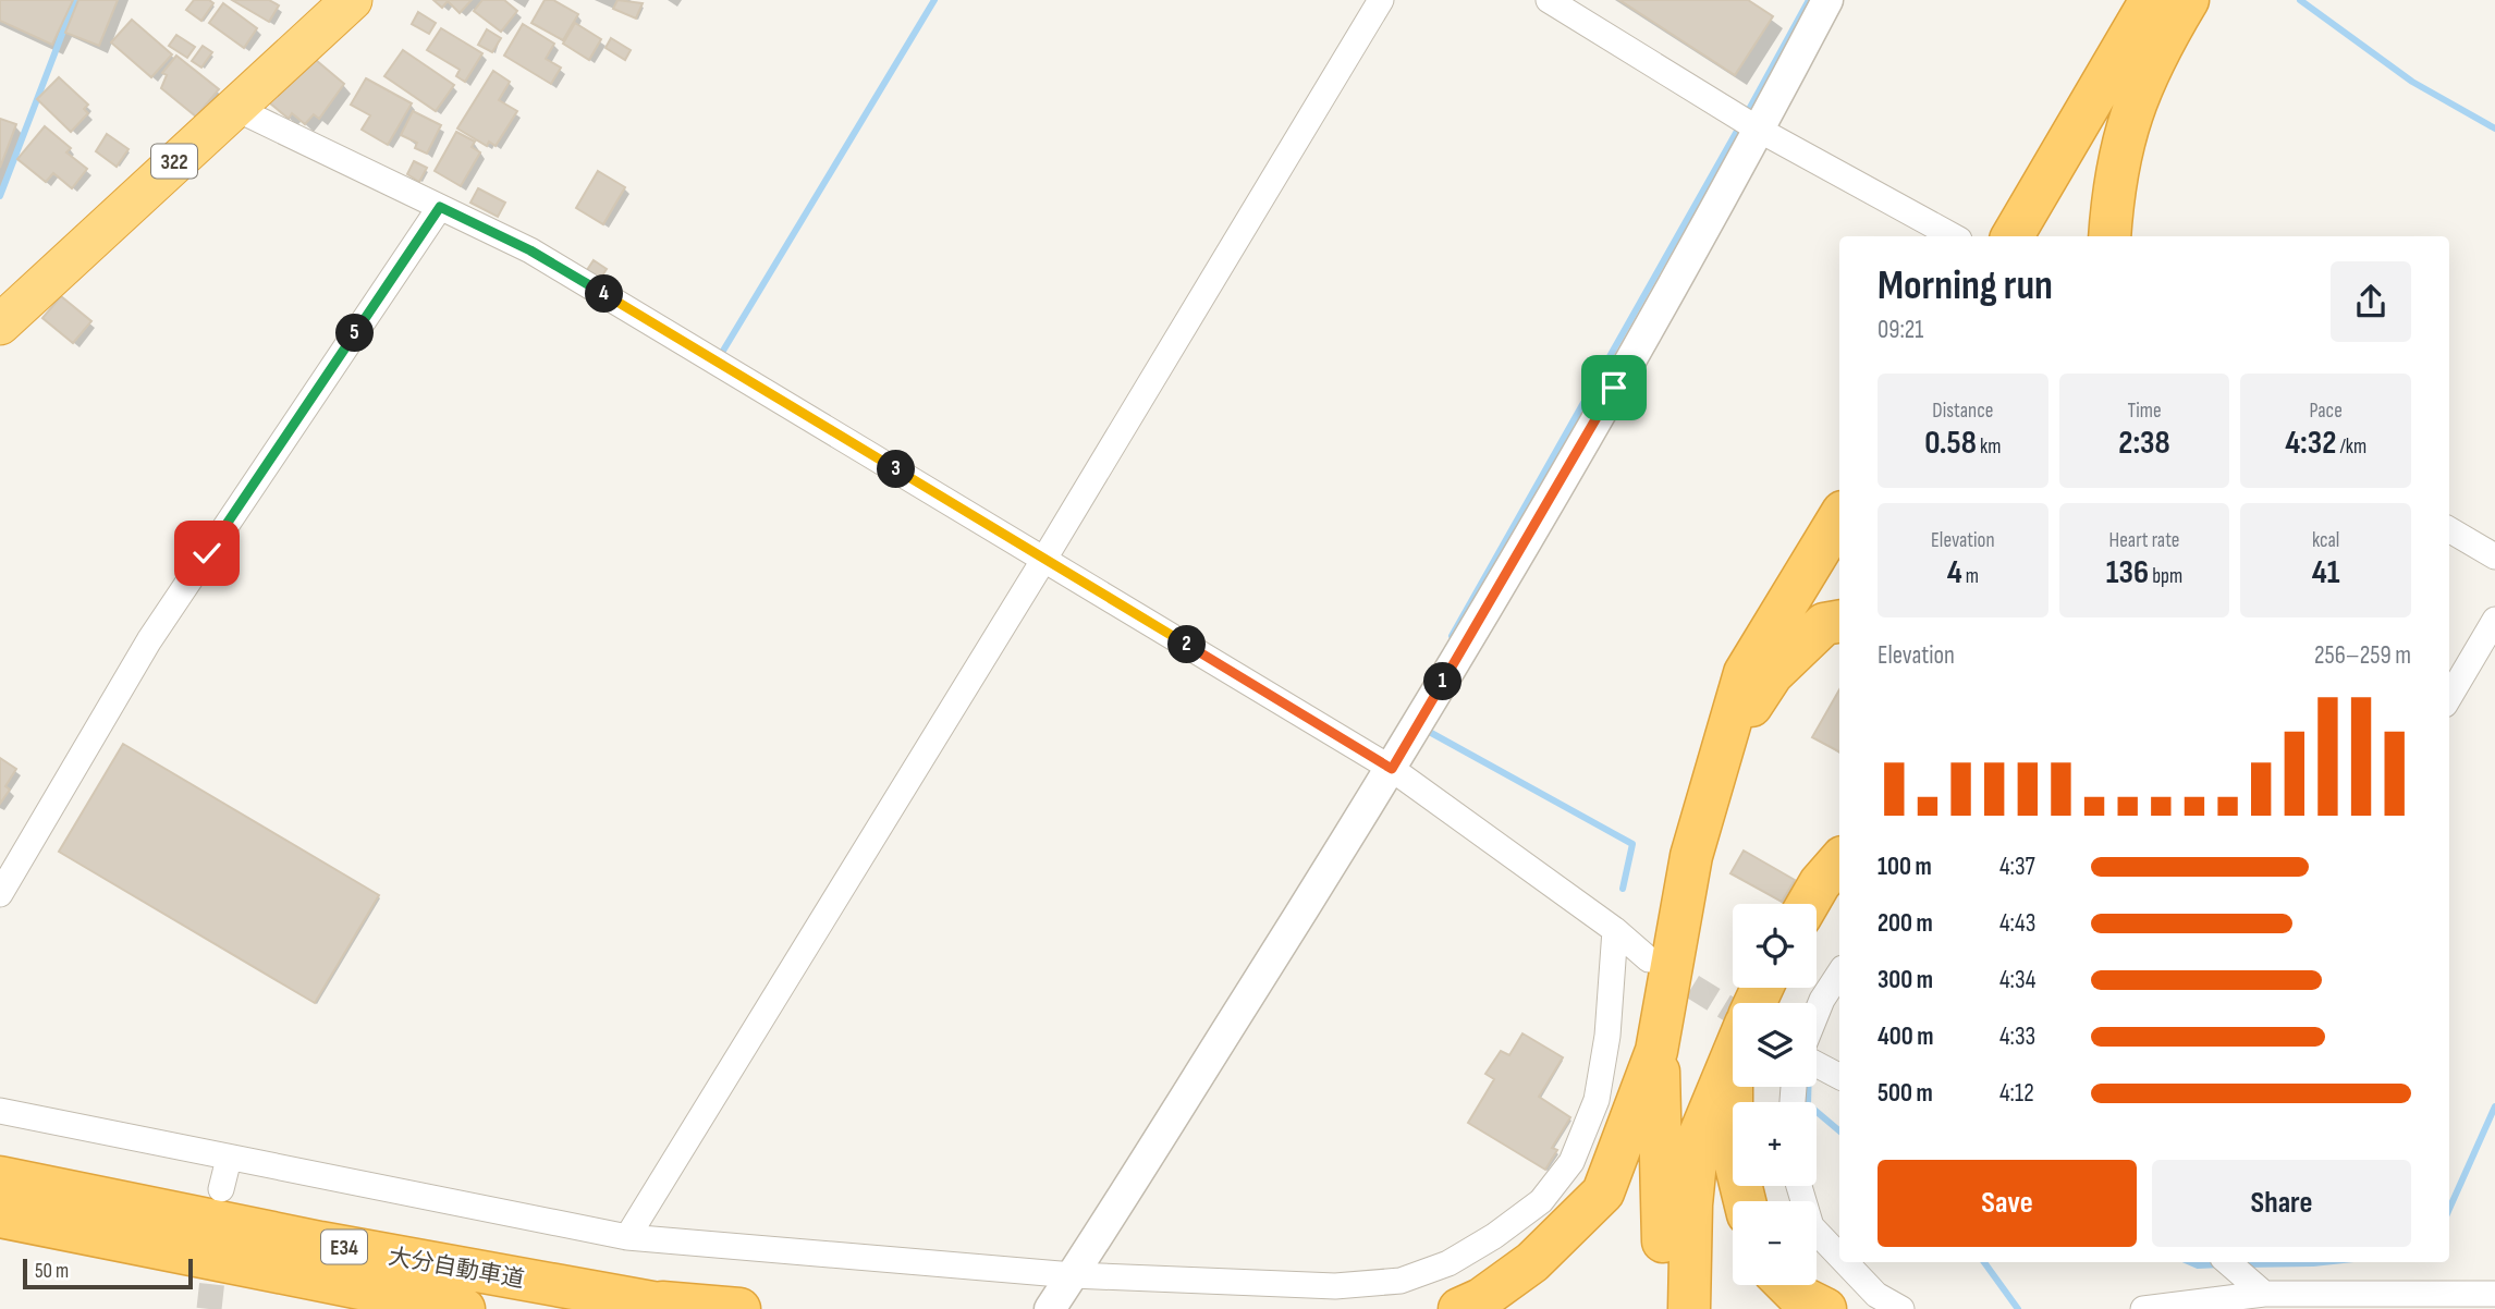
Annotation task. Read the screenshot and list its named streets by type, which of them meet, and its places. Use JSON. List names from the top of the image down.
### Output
{
  "streets": {
    "highway": ["322", "E34", "大分自動車道"]
  },
  "scale_bar": "50 m",
  "page": {
    "heading": ["Morning run", "09:21"],
    "pins": [
      "4",
      "5",
      "3",
      "2",
      "1"
    ],
    "stats": [
      ["Distance", "0.58 km"],
      ["Time", "2:38"],
      ["Pace", "4:32 /km"],
      ["Elevation", "4 m"],
      ["Heart rate", "136 bpm"],
      ["kcal", "41"]
    ],
    "chart": ["Elevation", "256–259 m"],
    "list": [
      {
        "name": "100 m",
        "note": "4:37"
      },
      {
        "name": "200 m",
        "note": "4:43"
      },
      {
        "name": "300 m",
        "note": "4:34"
      },
      {
        "name": "400 m",
        "note": "4:33"
      },
      {
        "name": "500 m",
        "note": "4:12"
      }
    ],
    "map_buttons": ["+", "−"],
    "buttons": ["Save", "Share"],
    "scale": "50 m"
  }
}
